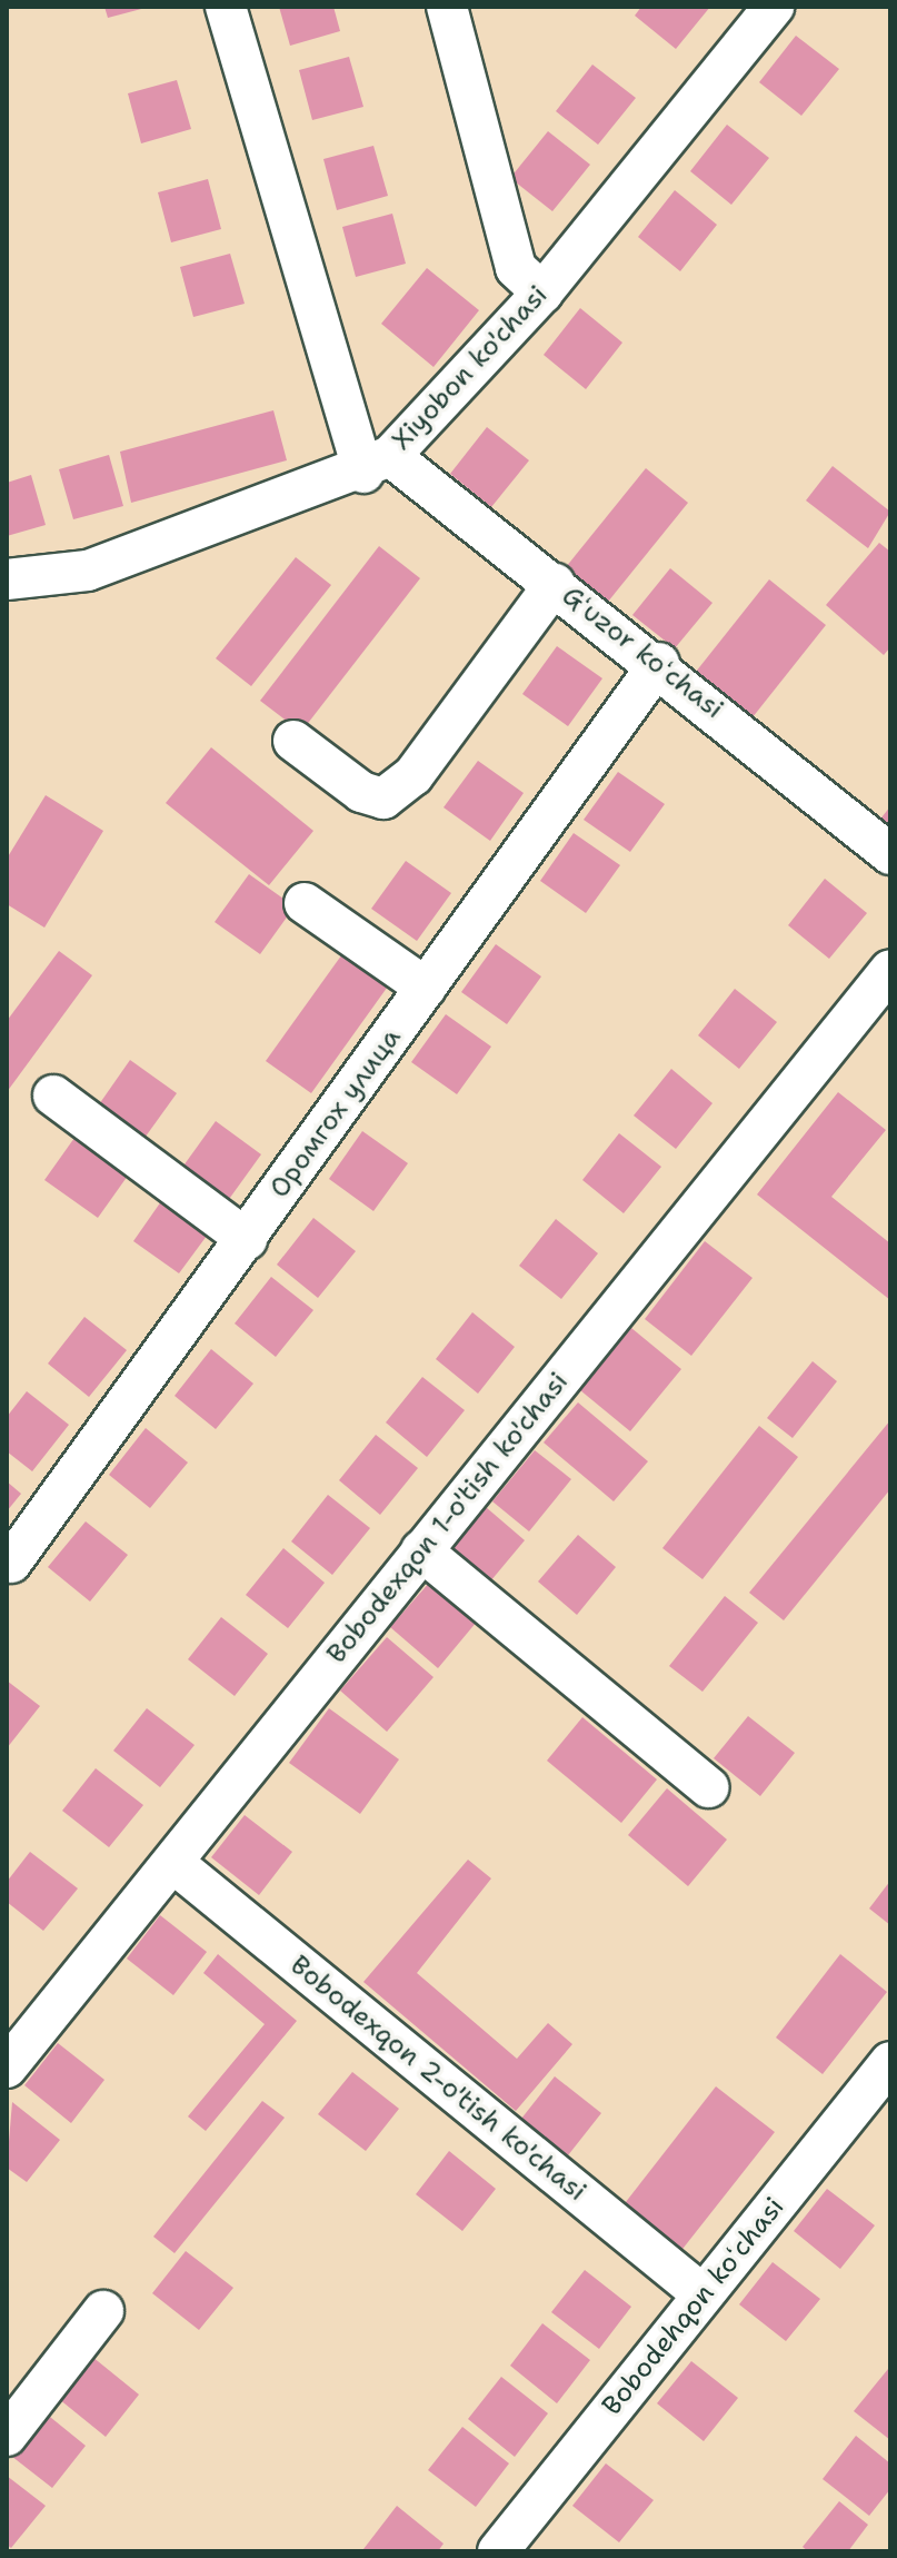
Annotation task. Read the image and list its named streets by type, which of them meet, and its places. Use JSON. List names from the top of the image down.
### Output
{
  "streets": {
    "street": [
      "Xiyobon ko'chasi",
      "Gʻuzor koʻchasi",
      "Оромгох улица",
      "Bobodexqon 1-o'tish ko'chasi",
      "Bobodexqon 2-o'tish ko'chasi",
      "Bobodehqon koʻchasi"
    ]
  },
  "crossings": [
    ["Xiyobon ko'chasi", "Gʻuzor koʻchasi"],
    ["Gʻuzor koʻchasi", "Оромгох улица"],
    ["Bobodexqon 1-o'tish ko'chasi", "Bobodexqon 2-o'tish ko'chasi"],
    ["Bobodexqon 2-o'tish ko'chasi", "Bobodehqon koʻchasi"]
  ]
}
